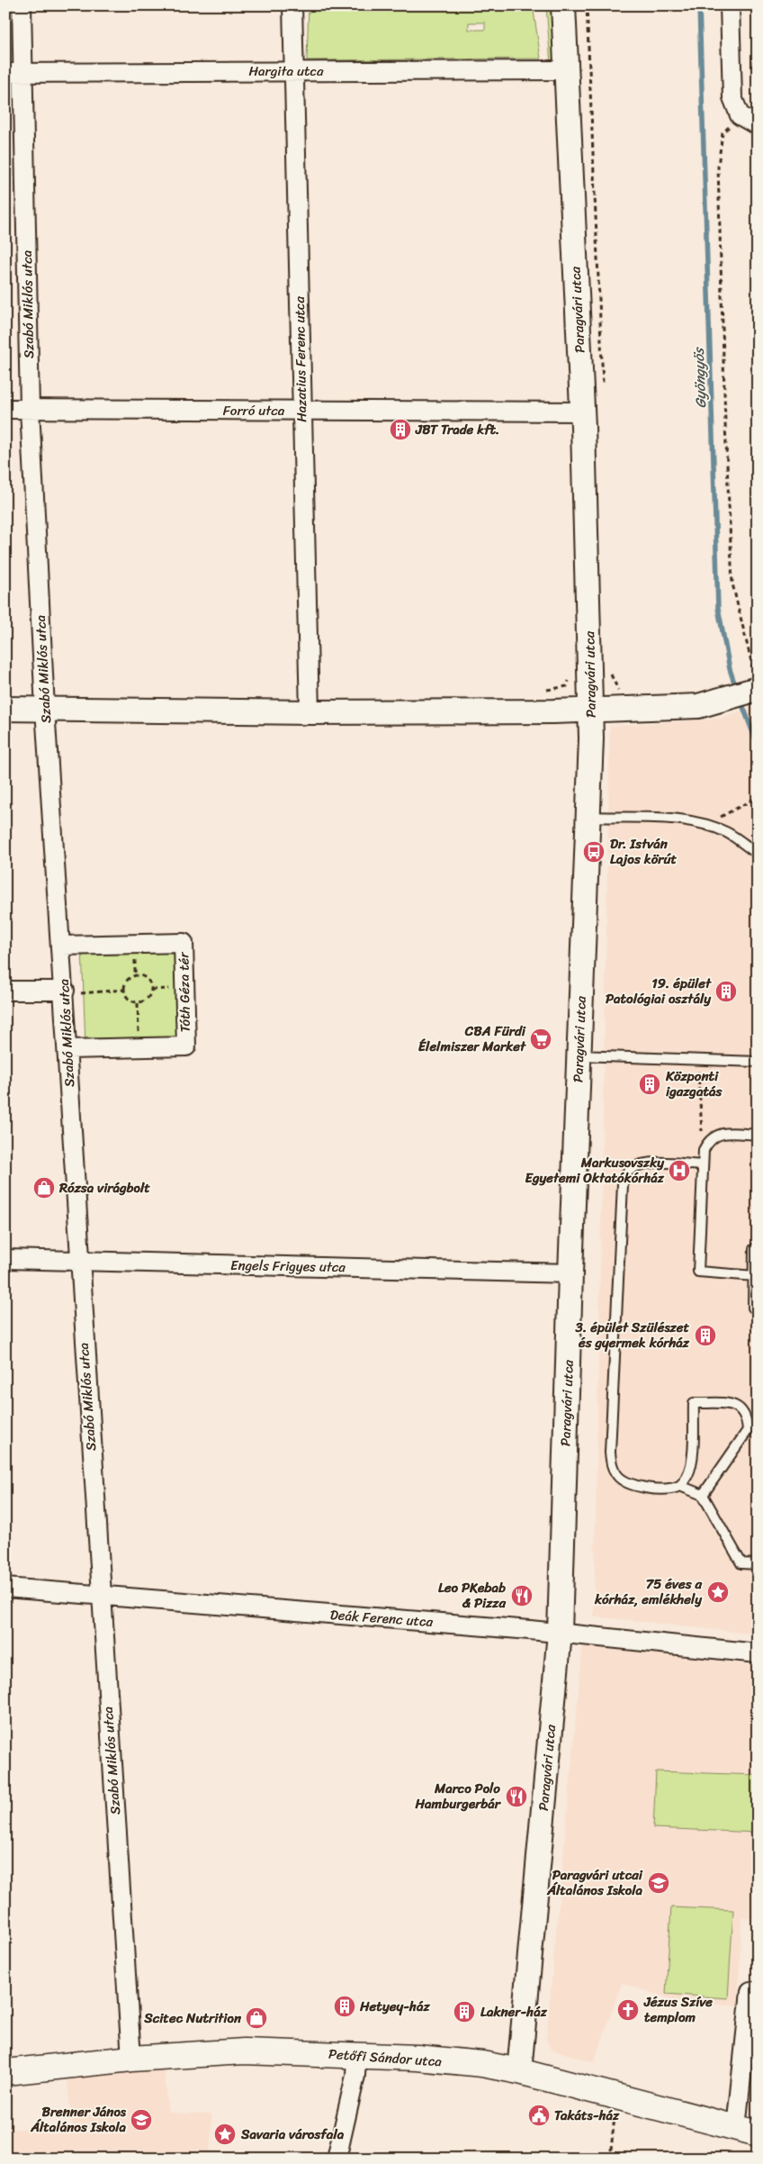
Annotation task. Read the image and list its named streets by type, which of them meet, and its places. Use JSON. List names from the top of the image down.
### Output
{
  "streets": {
    "main road": ["Petőfi Sándor utca"],
    "street": [
      "Hargita utca",
      "Szabó Miklós utca",
      "Paragvári utca",
      "Hazatius Ferenc utca",
      "Forró utca",
      "Tóth Géza tér",
      "Engels Frigyes utca",
      "Deák Ferenc utca"
    ]
  },
  "crossings": [
    ["Hargita utca", "Szabó Miklós utca"],
    ["Hargita utca", "Paragvári utca"],
    ["Hargita utca", "Hazatius Ferenc utca"],
    ["Szabó Miklós utca", "Forró utca"],
    ["Szabó Miklós utca", "Tóth Géza tér"],
    ["Szabó Miklós utca", "Engels Frigyes utca"],
    ["Szabó Miklós utca", "Deák Ferenc utca"],
    ["Szabó Miklós utca", "Petőfi Sándor utca"],
    ["Paragvári utca", "Forró utca"],
    ["Paragvári utca", "Engels Frigyes utca"],
    ["Paragvári utca", "Deák Ferenc utca"],
    ["Paragvári utca", "Petőfi Sándor utca"],
    ["Hazatius Ferenc utca", "Forró utca"]
  ],
  "water": ["Gyöngyös"],
  "places": {
    "building": [
      "JBT Trade kft.",
      "19. épület Patológiai osztály",
      "Központi igazgatás",
      "3. épület Szülészet és gyermek kórház",
      "Hetyey-ház",
      "Lakner-ház"
    ],
    "bus stop": ["Dr. István Lajos körút"],
    "supermarket": ["CBA Fürdi Élelmiszer Market"],
    "hospital": ["Markusovszky Egyetemi Oktatókórház"],
    "shop": ["Rózsa virágbolt", "Scitec Nutrition"],
    "place": ["75 éves a kórház, emlékhely", "Savaria városfala"],
    "restaurant": ["Leo PKebab & Pizza", "Marco Polo Hamburgerbár"],
    "school or university": ["Paragvári utcai Általános Iskola", "Brenner János Általános Iskola"],
    "church": ["Jézus Szíve templom"],
    "public building": ["Takáts-ház"]
  }
}
